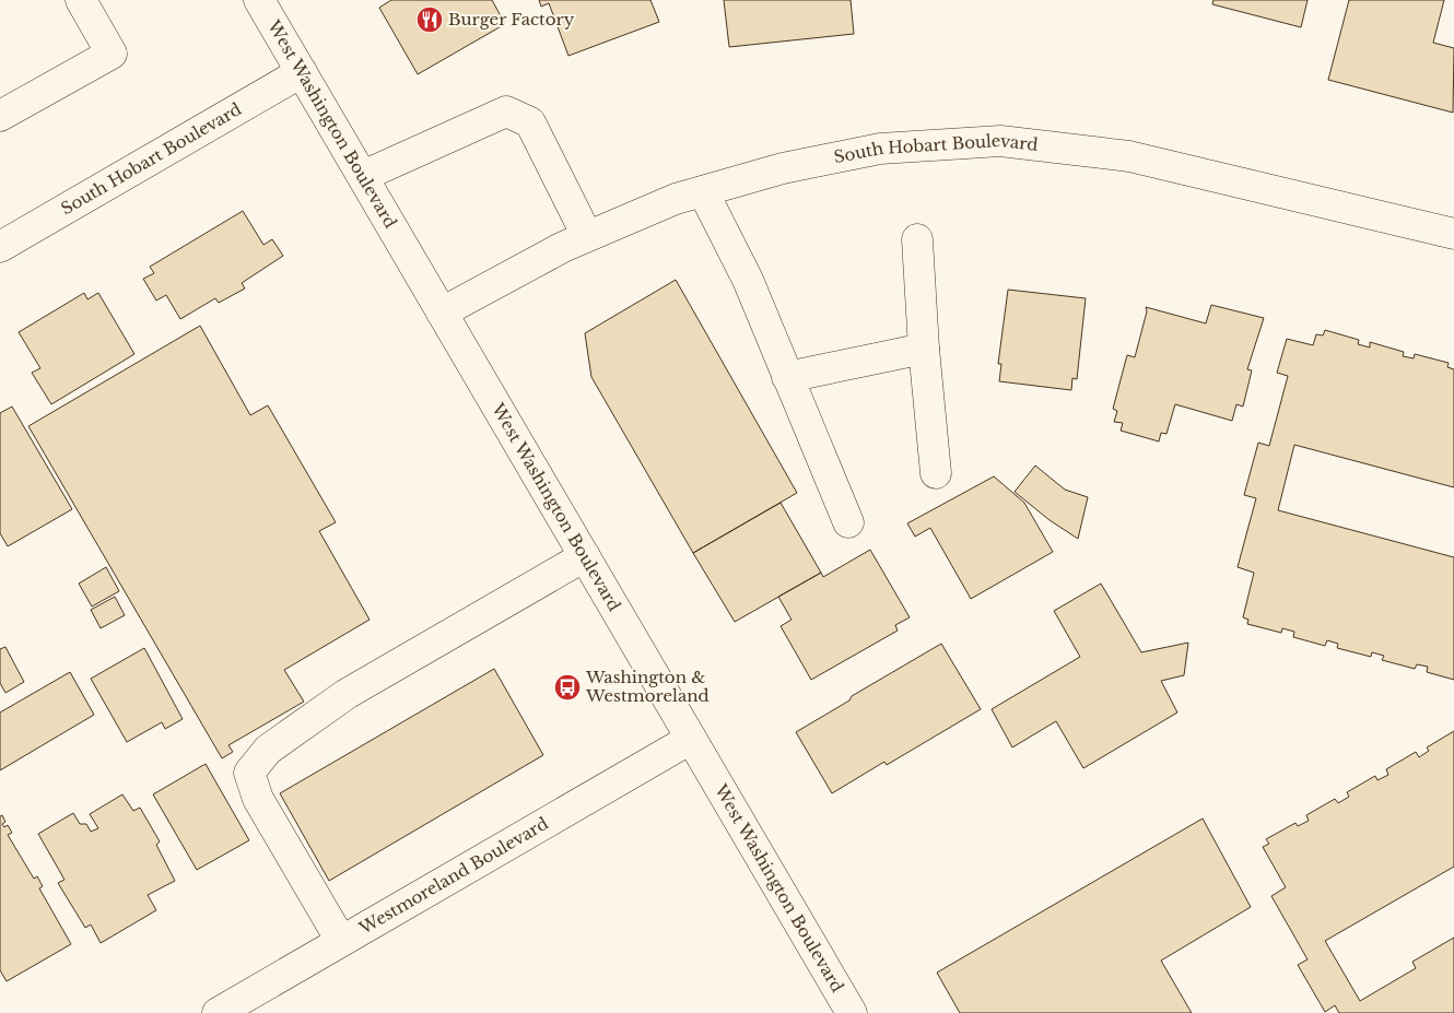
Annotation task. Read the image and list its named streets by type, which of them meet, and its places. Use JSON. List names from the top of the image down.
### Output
{
  "streets": {
    "street": ["West Washington Boulevard", "South Hobart Boulevard", "Westmoreland Boulevard"]
  },
  "crossings": [
    ["West Washington Boulevard", "South Hobart Boulevard"],
    ["West Washington Boulevard", "Westmoreland Boulevard"]
  ],
  "places": {
    "restaurant": ["Burger Factory"],
    "bus stop": ["Washington & Westmoreland"]
  }
}
